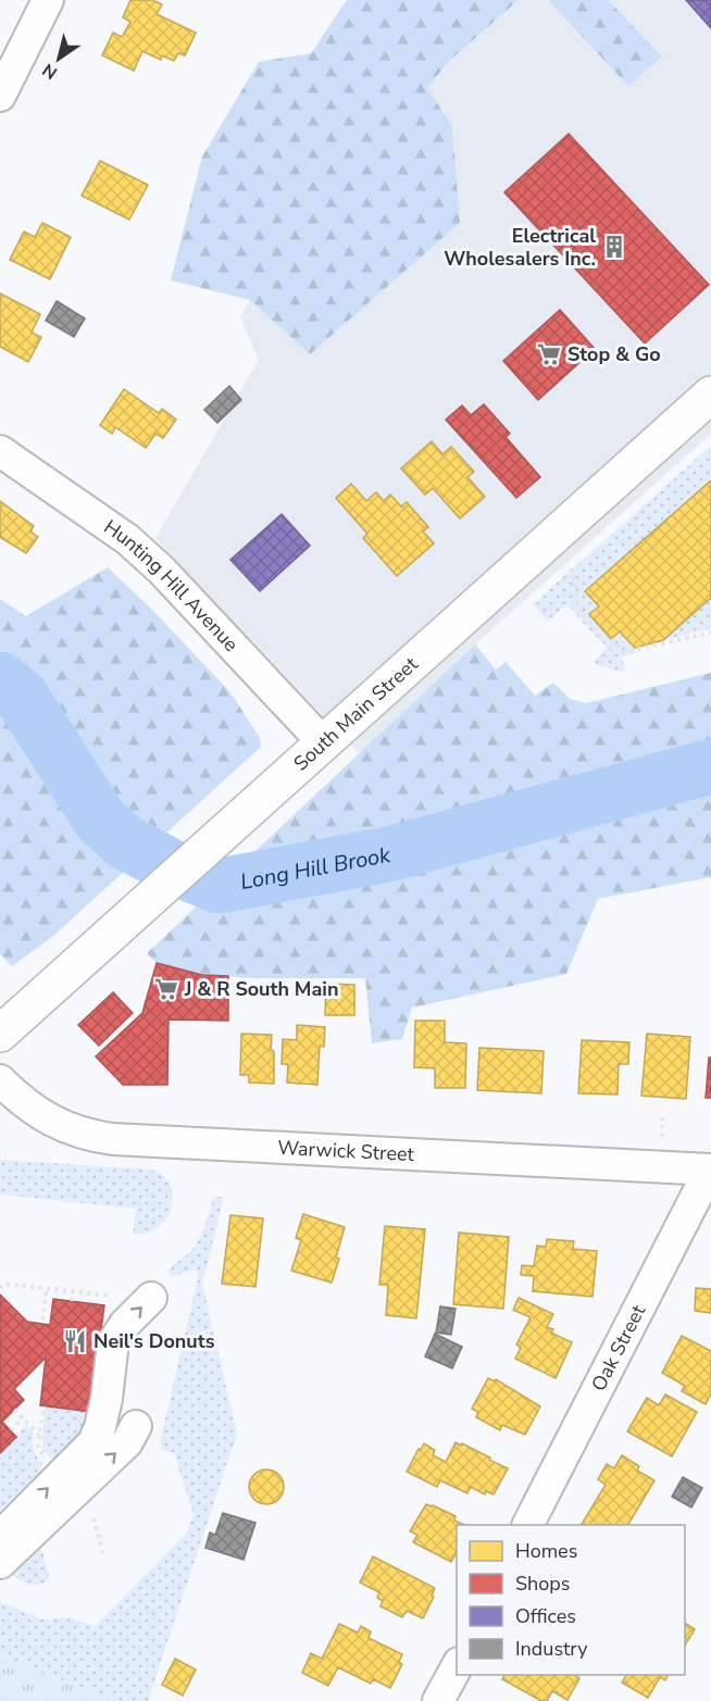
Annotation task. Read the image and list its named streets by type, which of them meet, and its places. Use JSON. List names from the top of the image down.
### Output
{
  "streets": {
    "main road": ["South Main Street"],
    "street": ["Hunting Hill Avenue", "Warwick Street", "Oak Street"]
  },
  "crossings": [
    ["Hunting Hill Avenue", "South Main Street"],
    ["Warwick Street", "Oak Street"]
  ],
  "water": ["Long Hill Brook"],
  "places": {
    "building": ["Electrical Wholesalers Inc."],
    "supermarket": ["Stop & Go", "J & R South Main"],
    "restaurant": ["Neil's Donuts"]
  },
  "legend": [
    "Homes",
    "Shops",
    "Offices",
    "Industry"
  ],
  "north": "bottom left"
}
